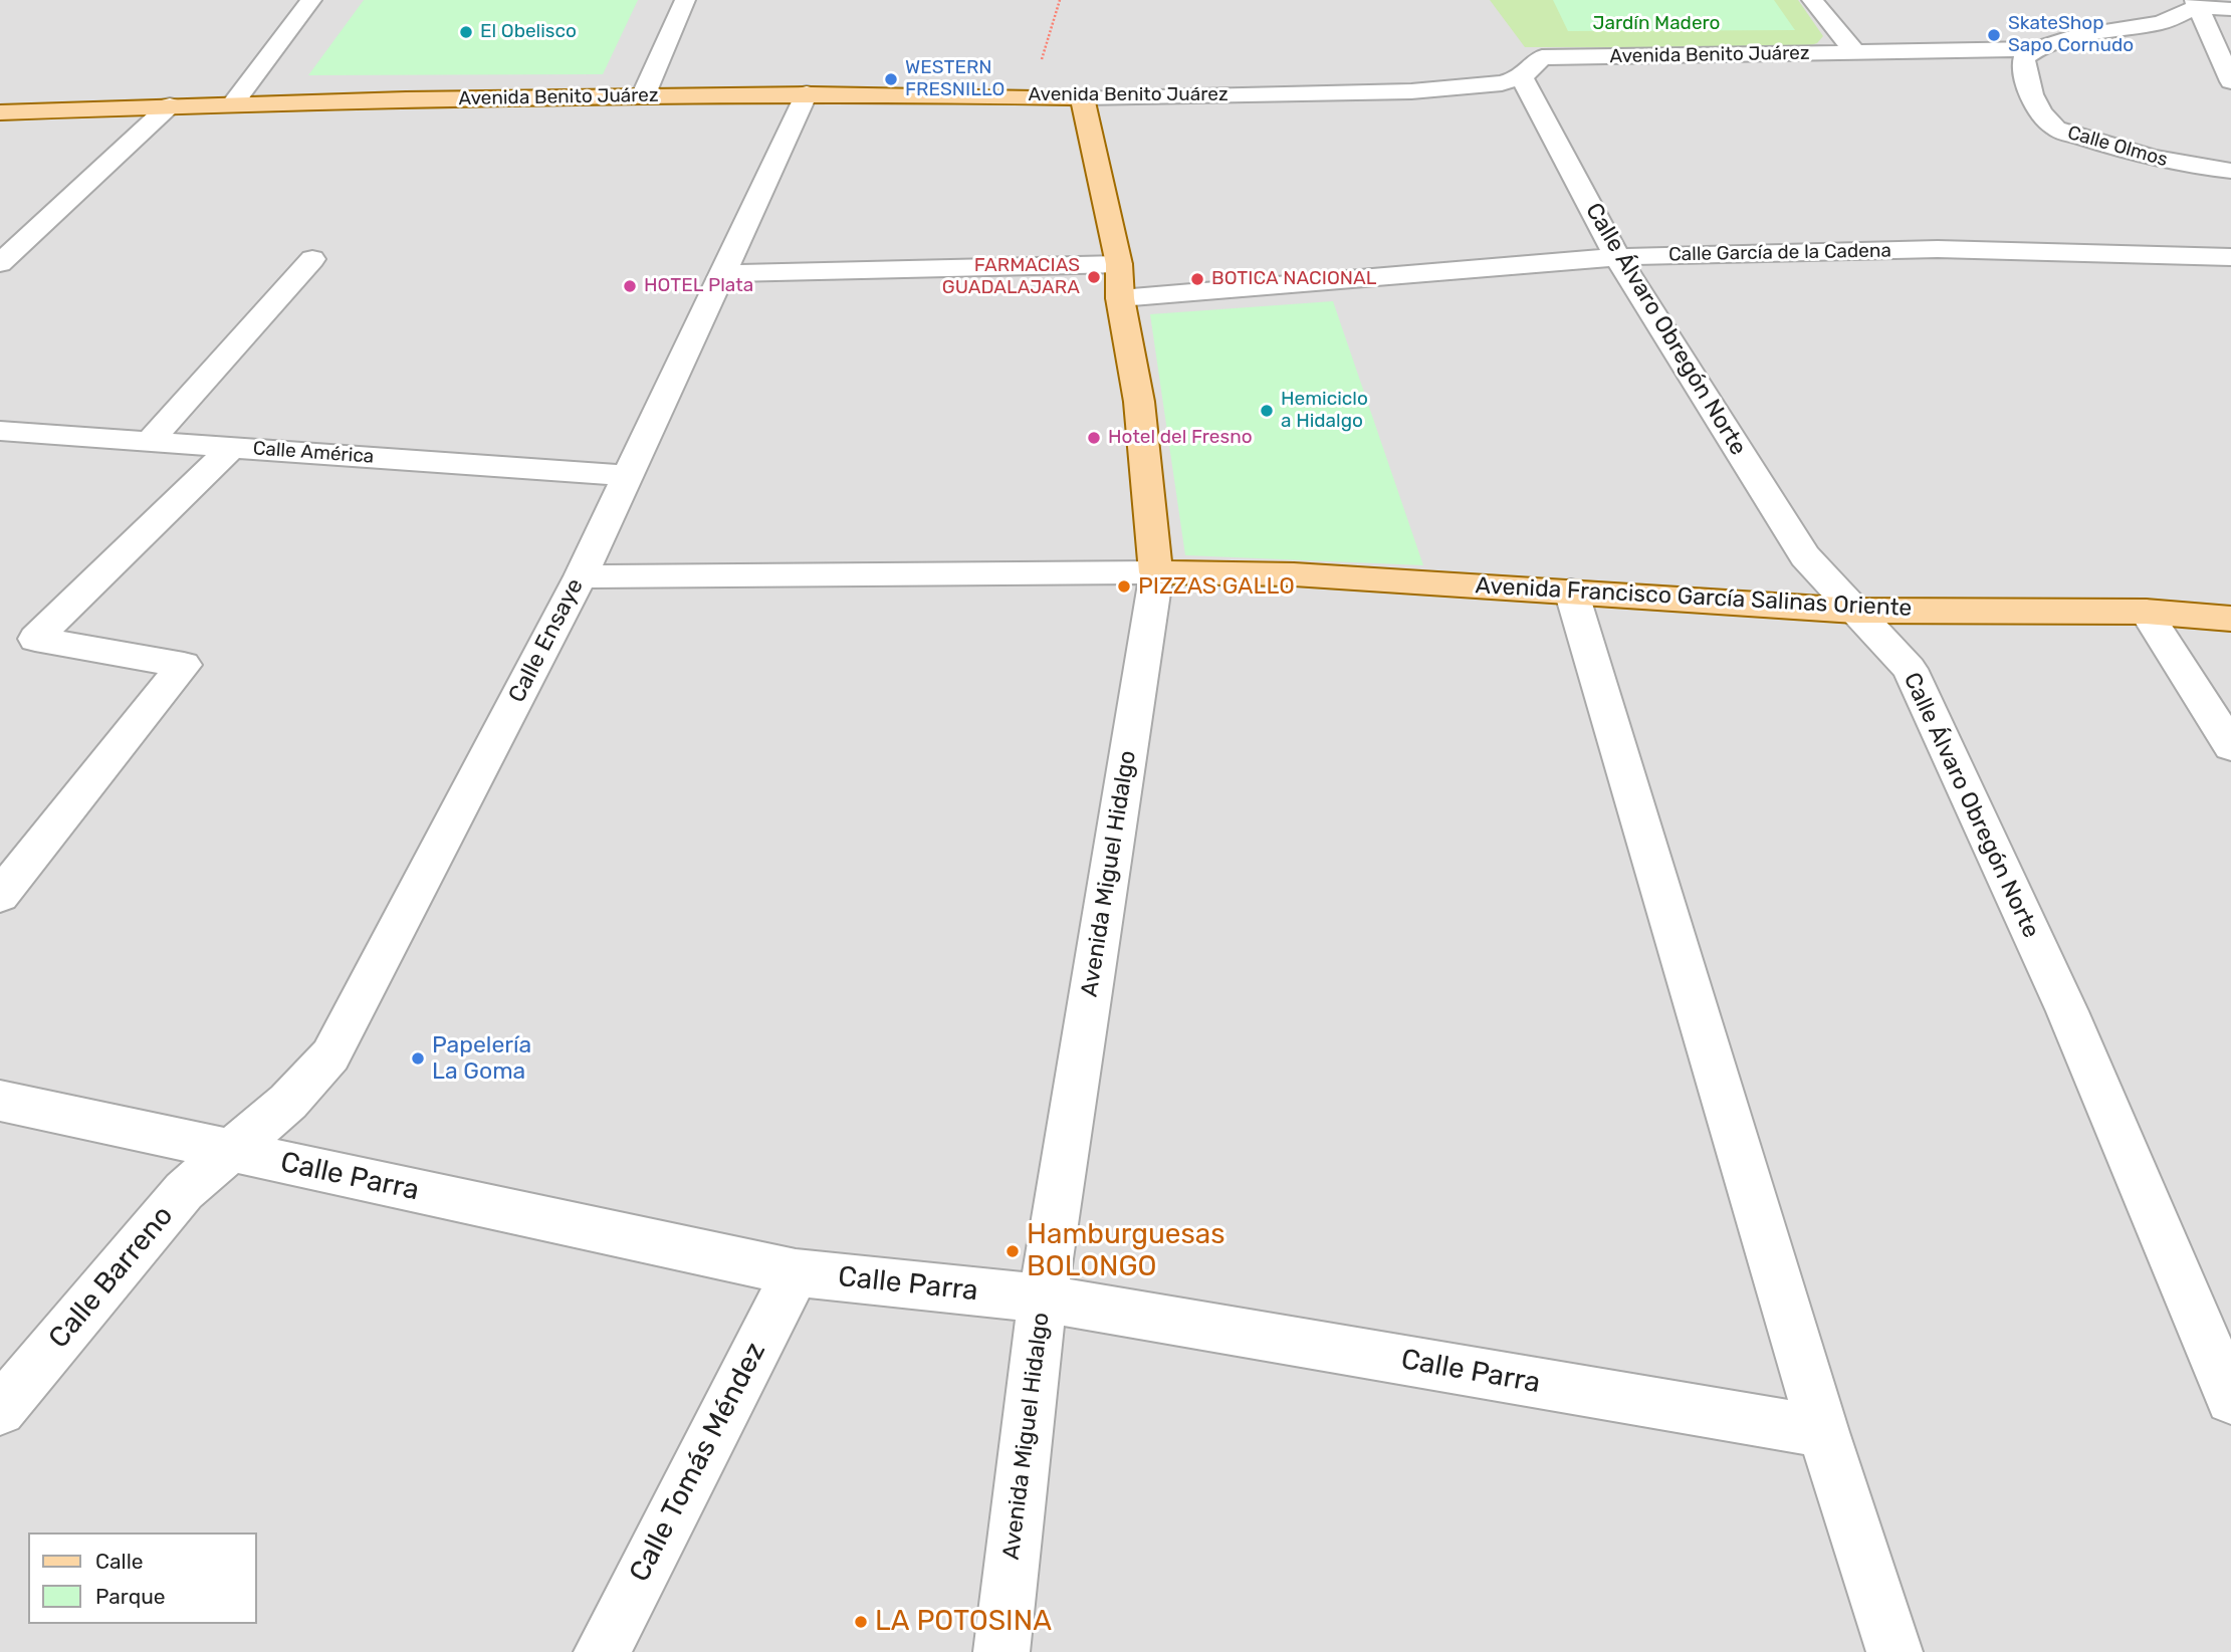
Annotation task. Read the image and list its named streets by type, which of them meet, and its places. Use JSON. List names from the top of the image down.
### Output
{
  "streets": {
    "main road": ["Avenida Benito Juárez", "Avenida Francisco García Salinas Oriente", "Avenida Miguel Hidalgo"],
    "street": [
      "Calle Olmos",
      "Calle García de la Cadena",
      "Calle Álvaro Obregón Norte",
      "Calle América",
      "Calle Ensaye",
      "Calle Parra",
      "Calle Barreno",
      "Calle Tomás Méndez"
    ]
  },
  "crossings": [
    ["Avenida Benito Juárez", "Calle Olmos"],
    ["Avenida Benito Juárez", "Calle Álvaro Obregón Norte"],
    ["Avenida Benito Juárez", "Calle Ensaye"],
    ["Avenida Benito Juárez", "Avenida Miguel Hidalgo"],
    ["Calle García de la Cadena", "Calle Álvaro Obregón Norte"],
    ["Calle García de la Cadena", "Avenida Miguel Hidalgo"],
    ["Calle Álvaro Obregón Norte", "Avenida Francisco García Salinas Oriente"],
    ["Calle América", "Calle Ensaye"],
    ["Avenida Francisco García Salinas Oriente", "Avenida Miguel Hidalgo"],
    ["Calle Ensaye", "Calle Parra"],
    ["Calle Ensaye", "Calle Barreno"],
    ["Avenida Miguel Hidalgo", "Calle Parra"],
    ["Calle Parra", "Calle Barreno"],
    ["Calle Parra", "Calle Tomás Méndez"]
  ],
  "parks": ["Jardín Madero"],
  "places": [
    "El Obelisco",
    "SkateShop Sapo Cornudo",
    "WESTERN FRESNILLO",
    "FARMACIAS GUADALAJARA",
    "BOTICA NACIONAL",
    "HOTEL Plata",
    "Hemiciclo a Hidalgo",
    "Hotel del Fresno",
    "PIZZAS GALLO",
    "Papelería La Goma",
    "Hamburguesas BOLONGO",
    "LA POTOSINA"
  ],
  "legend": ["Calle", "Parque"]
}
